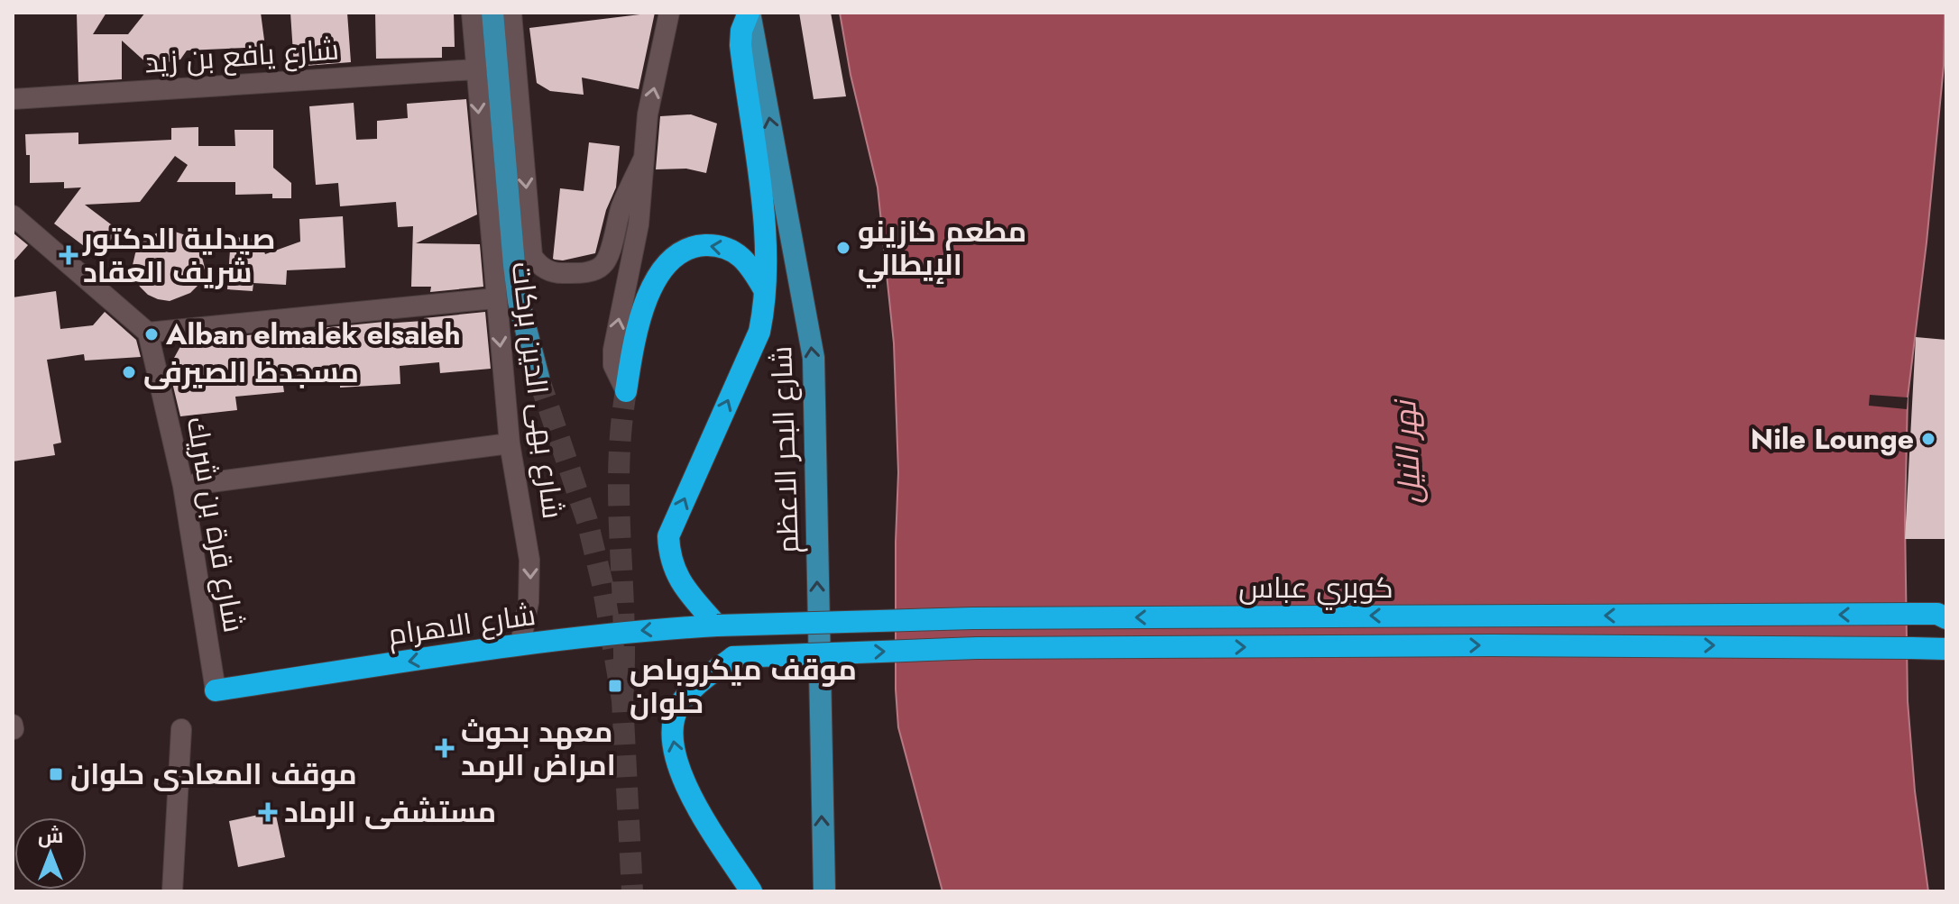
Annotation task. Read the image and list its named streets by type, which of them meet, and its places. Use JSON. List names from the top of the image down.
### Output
{
  "streets": {
    "highway": ["كوبري عباس", "شارع الاهرام"],
    "main road": ["شارع بهى الدين بركات", "شارع البحر الاعظم"],
    "street": ["شارع يافع بن زيد", "شارع قرة بن شريك"]
  },
  "crossings": [
    ["شارع يافع بن زيد", "شارع بهى الدين بركات"],
    ["شارع بهى الدين بركات", "شارع الاهرام"],
    ["شارع قرة بن شريك", "شارع الاهرام"],
    ["كوبري عباس", "شارع الاهرام"]
  ],
  "one_way": ["شارع البحر الاعظم", "شارع الاهرام"],
  "water": ["نهر النيل"],
  "places": {
    "other": [
      "مطعم كازينو الإيطالي",
      "Alban elmalek elsaleh",
      "مسجدظ الصيرفى",
      "Nile Lounge"
    ],
    "health": ["صيدلية الدكتور شريف العقاد", "معهد بحوث امراض الرمد", "مستشفى الرماد"],
    "transit": ["موقف ميكروباص حلوان", "موقف المعادى حلوان"]
  },
  "north": "top"
}
